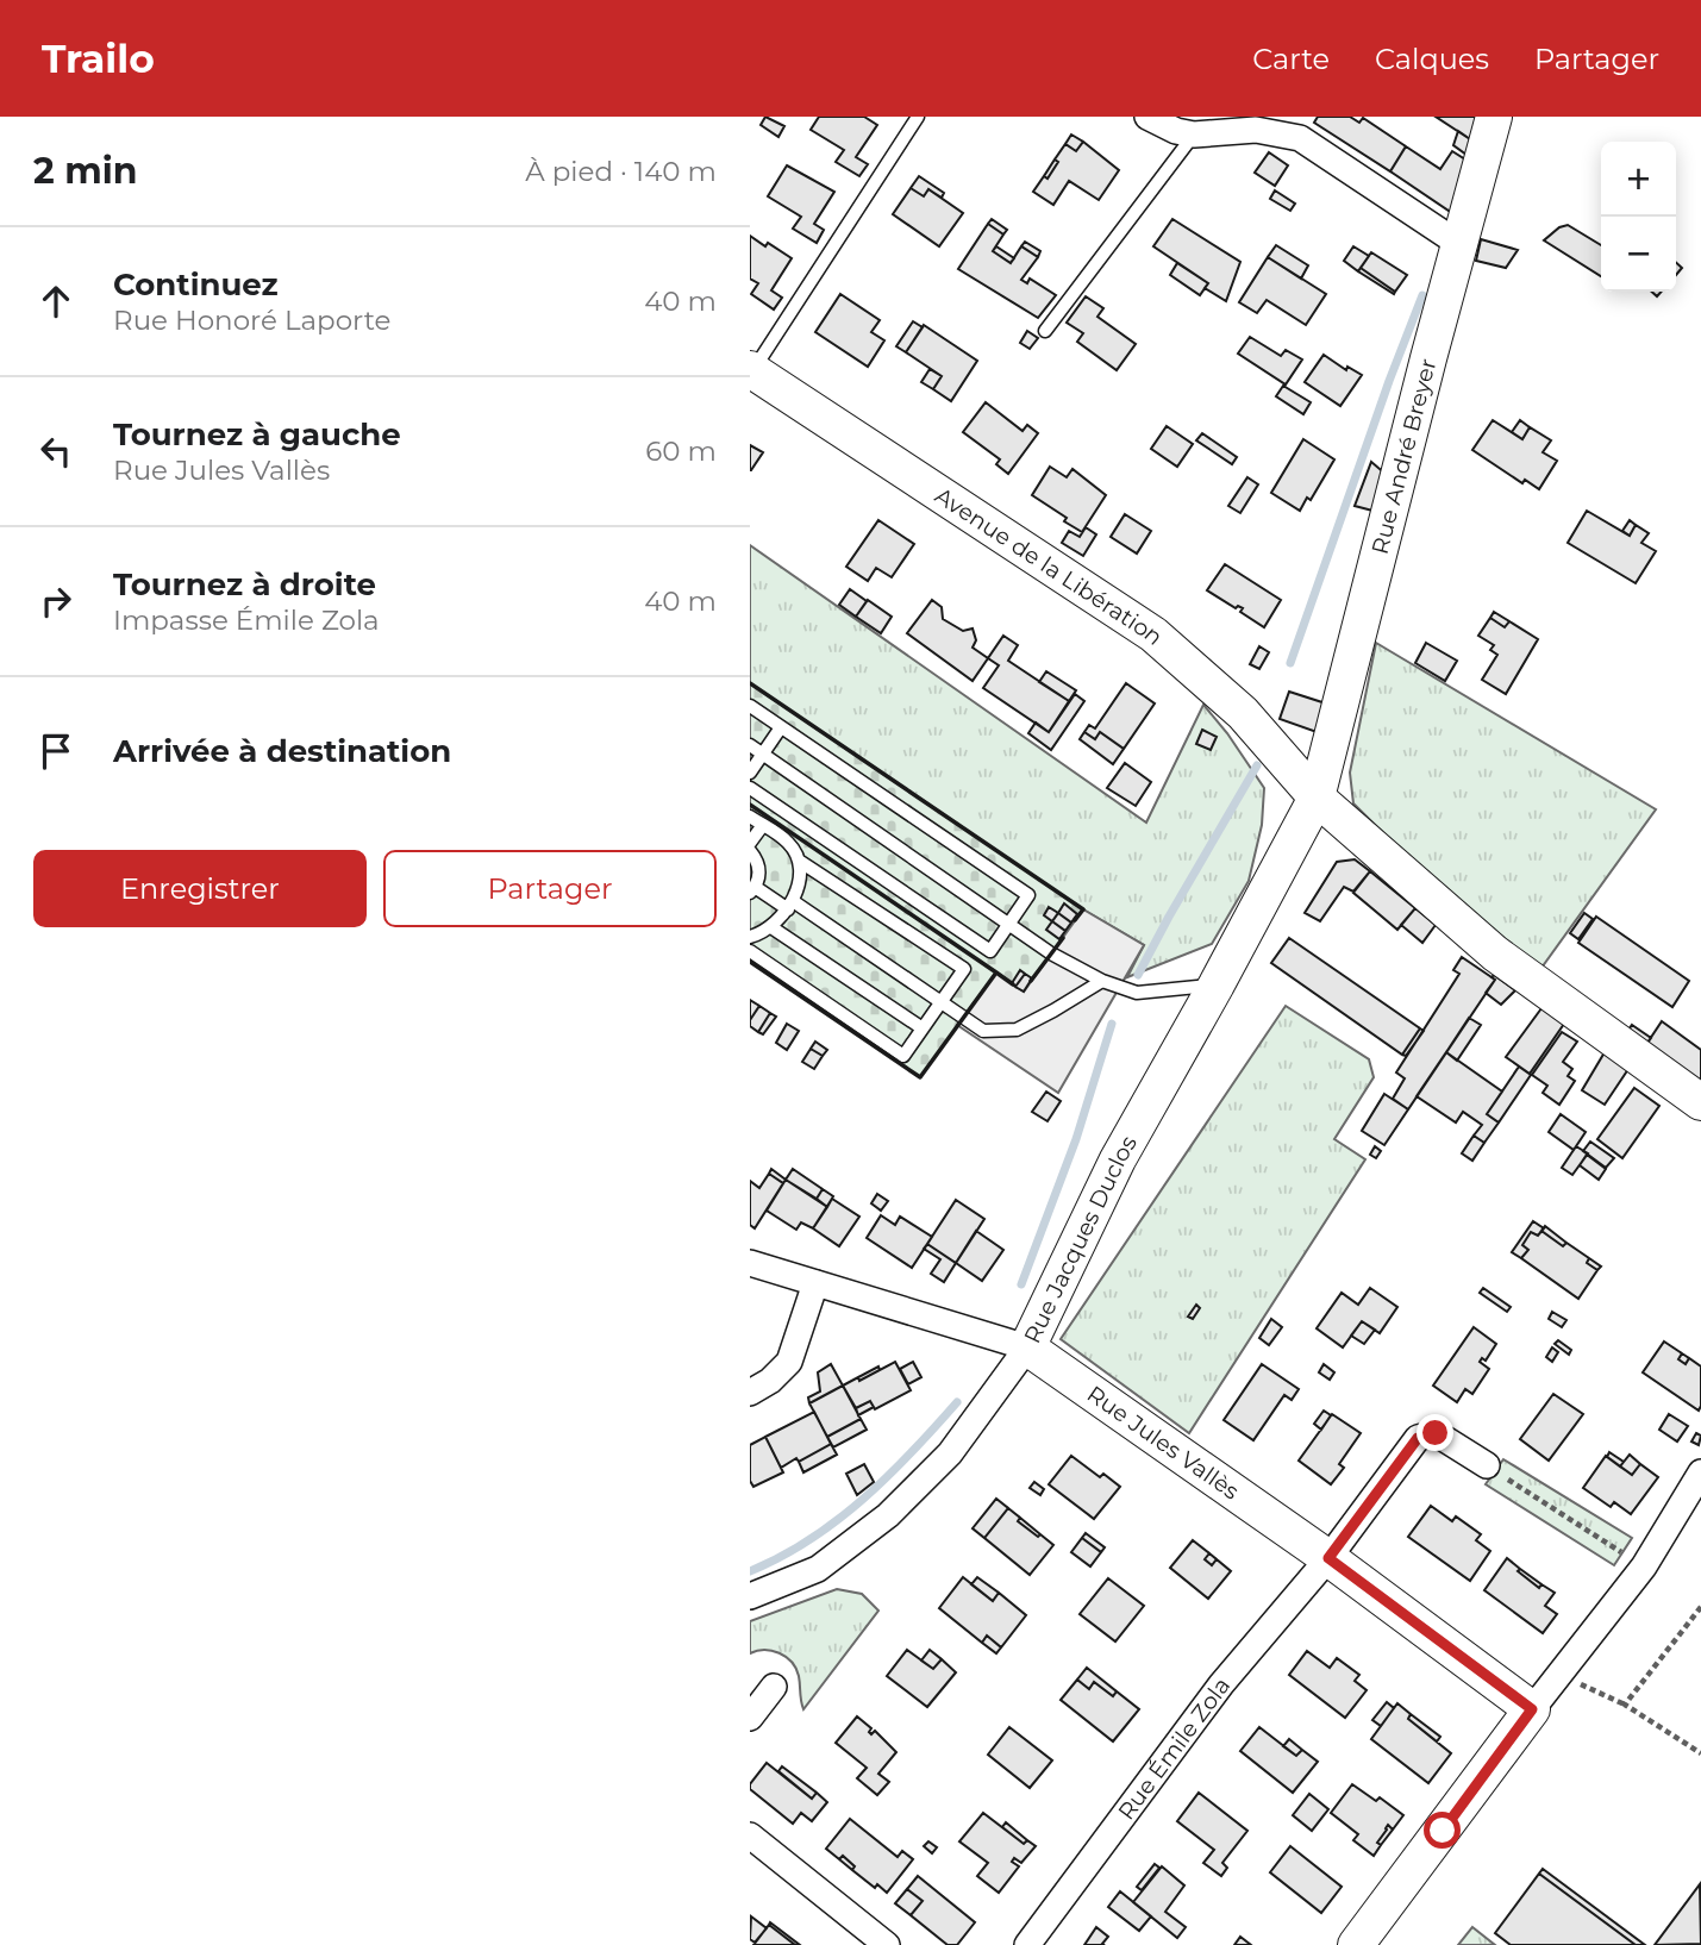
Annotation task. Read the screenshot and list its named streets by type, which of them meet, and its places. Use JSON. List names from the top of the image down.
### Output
{
  "streets": {
    "street": [
      "Rue André Breyer",
      "Avenue de la Libération",
      "Rue Jacques Duclos",
      "Rue Jules Vallès",
      "Rue Émile Zola"
    ]
  },
  "crossings": [
    ["Rue André Breyer", "Avenue de la Libération"],
    ["Rue André Breyer", "Rue Jacques Duclos"],
    ["Avenue de la Libération", "Rue Jacques Duclos"],
    ["Rue Jacques Duclos", "Rue Jules Vallès"],
    ["Rue Jules Vallès", "Rue Émile Zola"]
  ],
  "page": {
    "header": "Trailo",
    "nav": ["Carte", "Calques", "Partager"],
    "heading": ["2 min", "À pied · 140 m"],
    "map_buttons": ["+", "−"],
    "list": [
      ["Continuez", "Rue Honoré Laporte", "40 m"],
      ["Tournez à gauche", "Rue Jules Vallès", "60 m"],
      ["Tournez à droite", "Impasse Émile Zola", "40 m"],
      "Arrivée à destination"
    ],
    "buttons": ["Enregistrer", "Partager"]
  }
}
